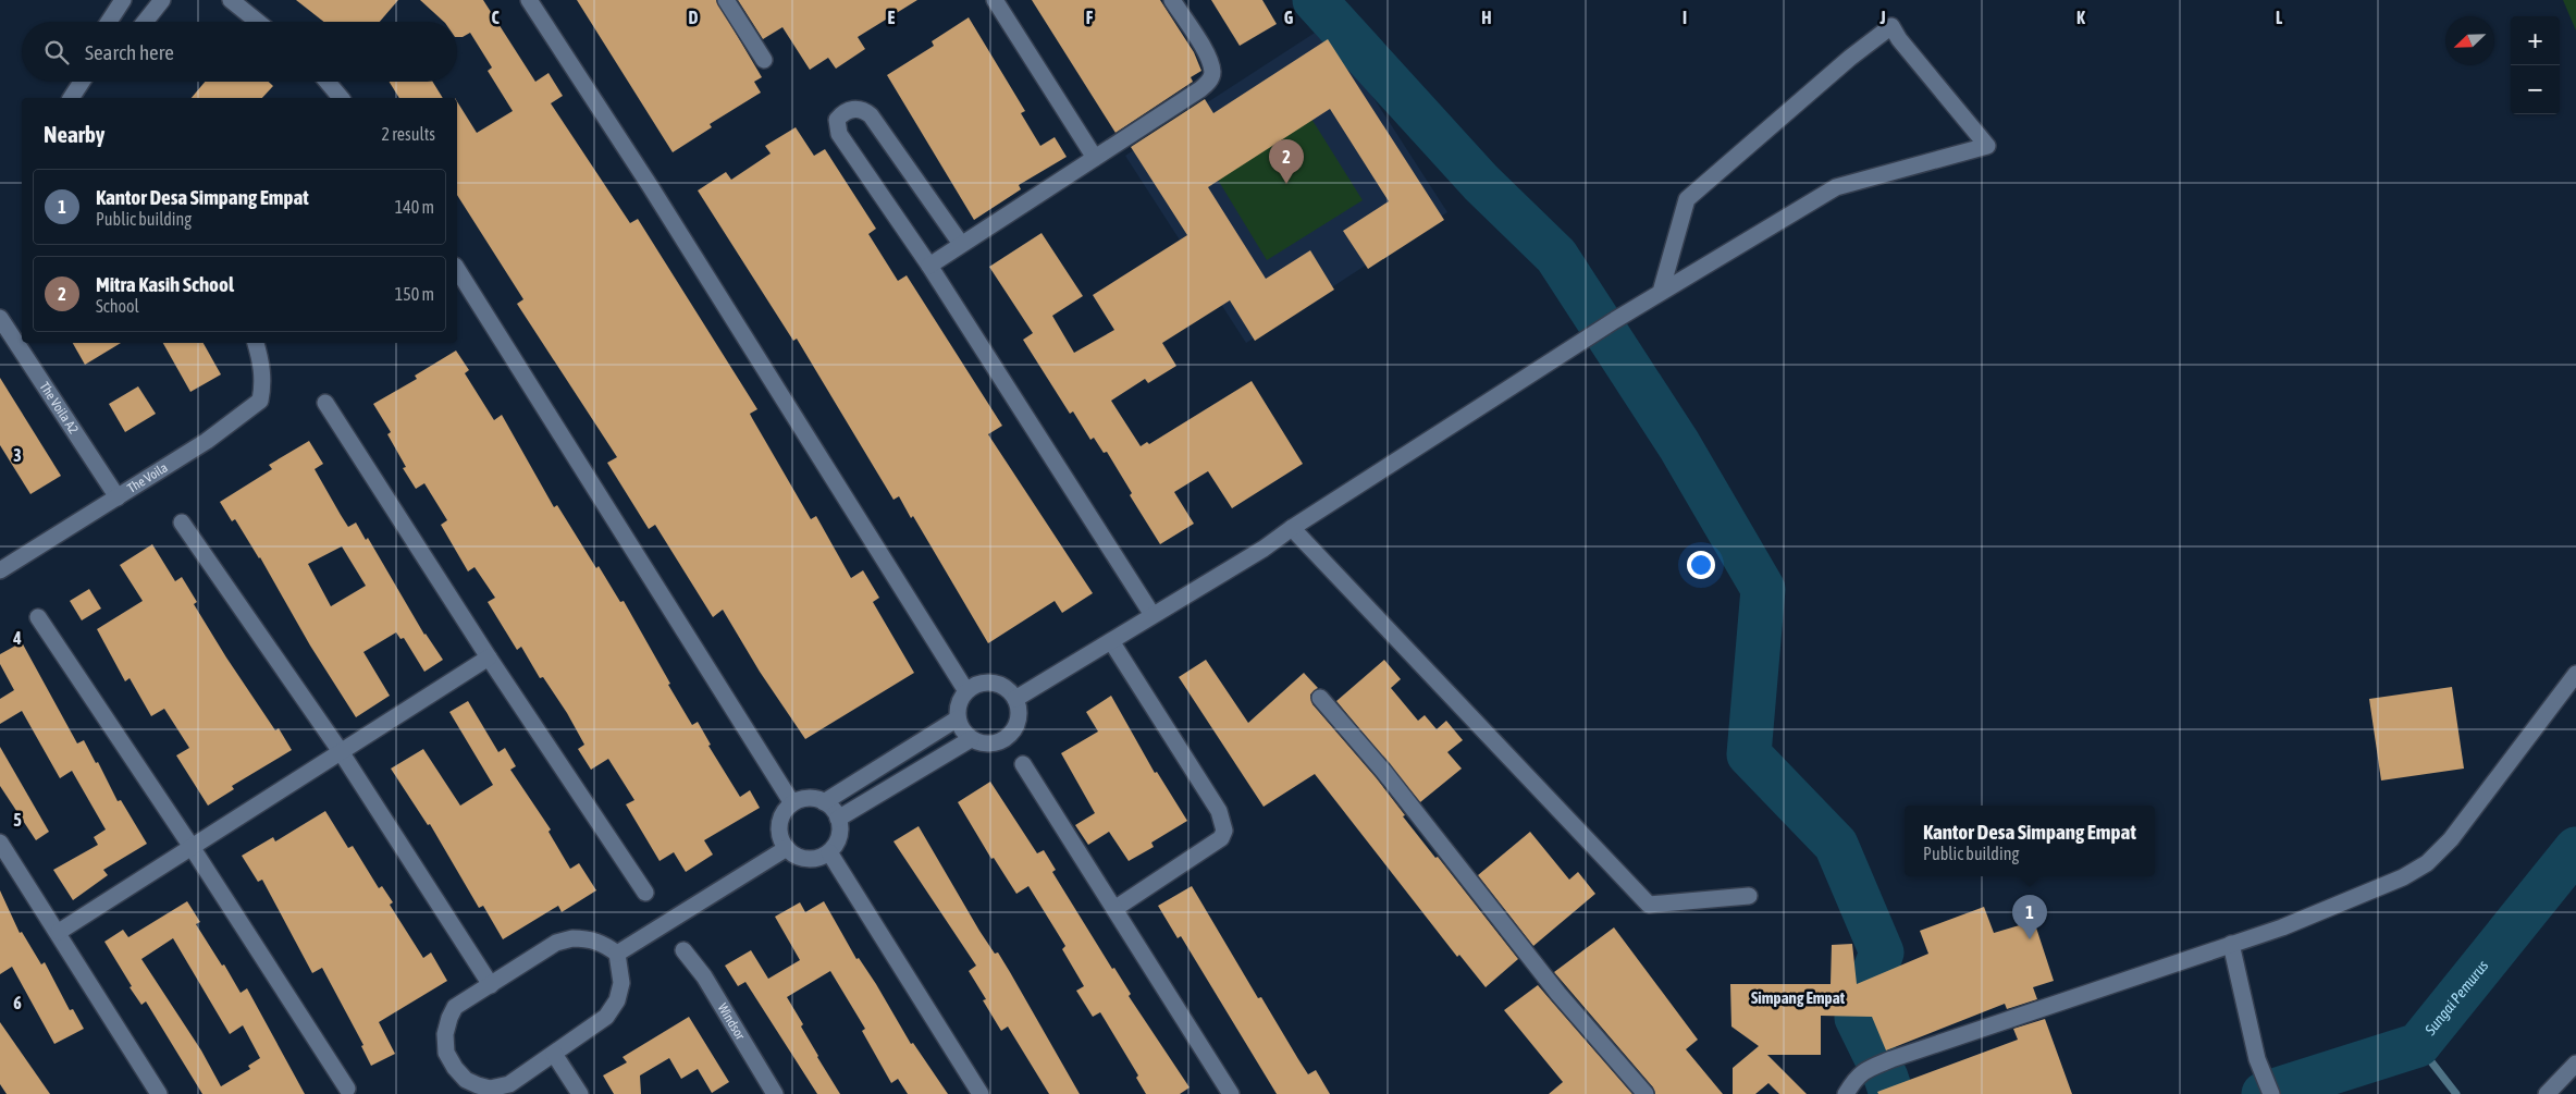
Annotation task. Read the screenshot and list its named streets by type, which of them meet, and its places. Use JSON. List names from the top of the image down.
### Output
{
  "streets": {
    "street": ["The Voila A2", "The Voila", "Windsor"]
  },
  "crossings": [
    ["The Voila A2", "The Voila"]
  ],
  "districts": ["Simpang Empat"],
  "water": ["Sungai Pemurus"],
  "north": "bottom left",
  "page": {
    "map_buttons": ["+", "−"],
    "search": "Search here",
    "heading": ["Nearby", "2 results"],
    "pins": ["2", "1"],
    "list": [
      {
        "mark": "1",
        "name": "Kantor Desa Simpang Empat",
        "note": "Public building",
        "value": "140 m"
      },
      {
        "mark": "2",
        "name": "Mitra Kasih School",
        "note": "School",
        "value": "150 m"
      }
    ],
    "popup": ["Kantor Desa Simpang Empat", "Public building"]
  },
  "grid": {
    "columns": [
      "C",
      "D",
      "E",
      "F",
      "G",
      "H",
      "I",
      "J",
      "K",
      "L"
    ],
    "rows": [
      "3",
      "4",
      "5",
      "6"
    ]
  }
}
